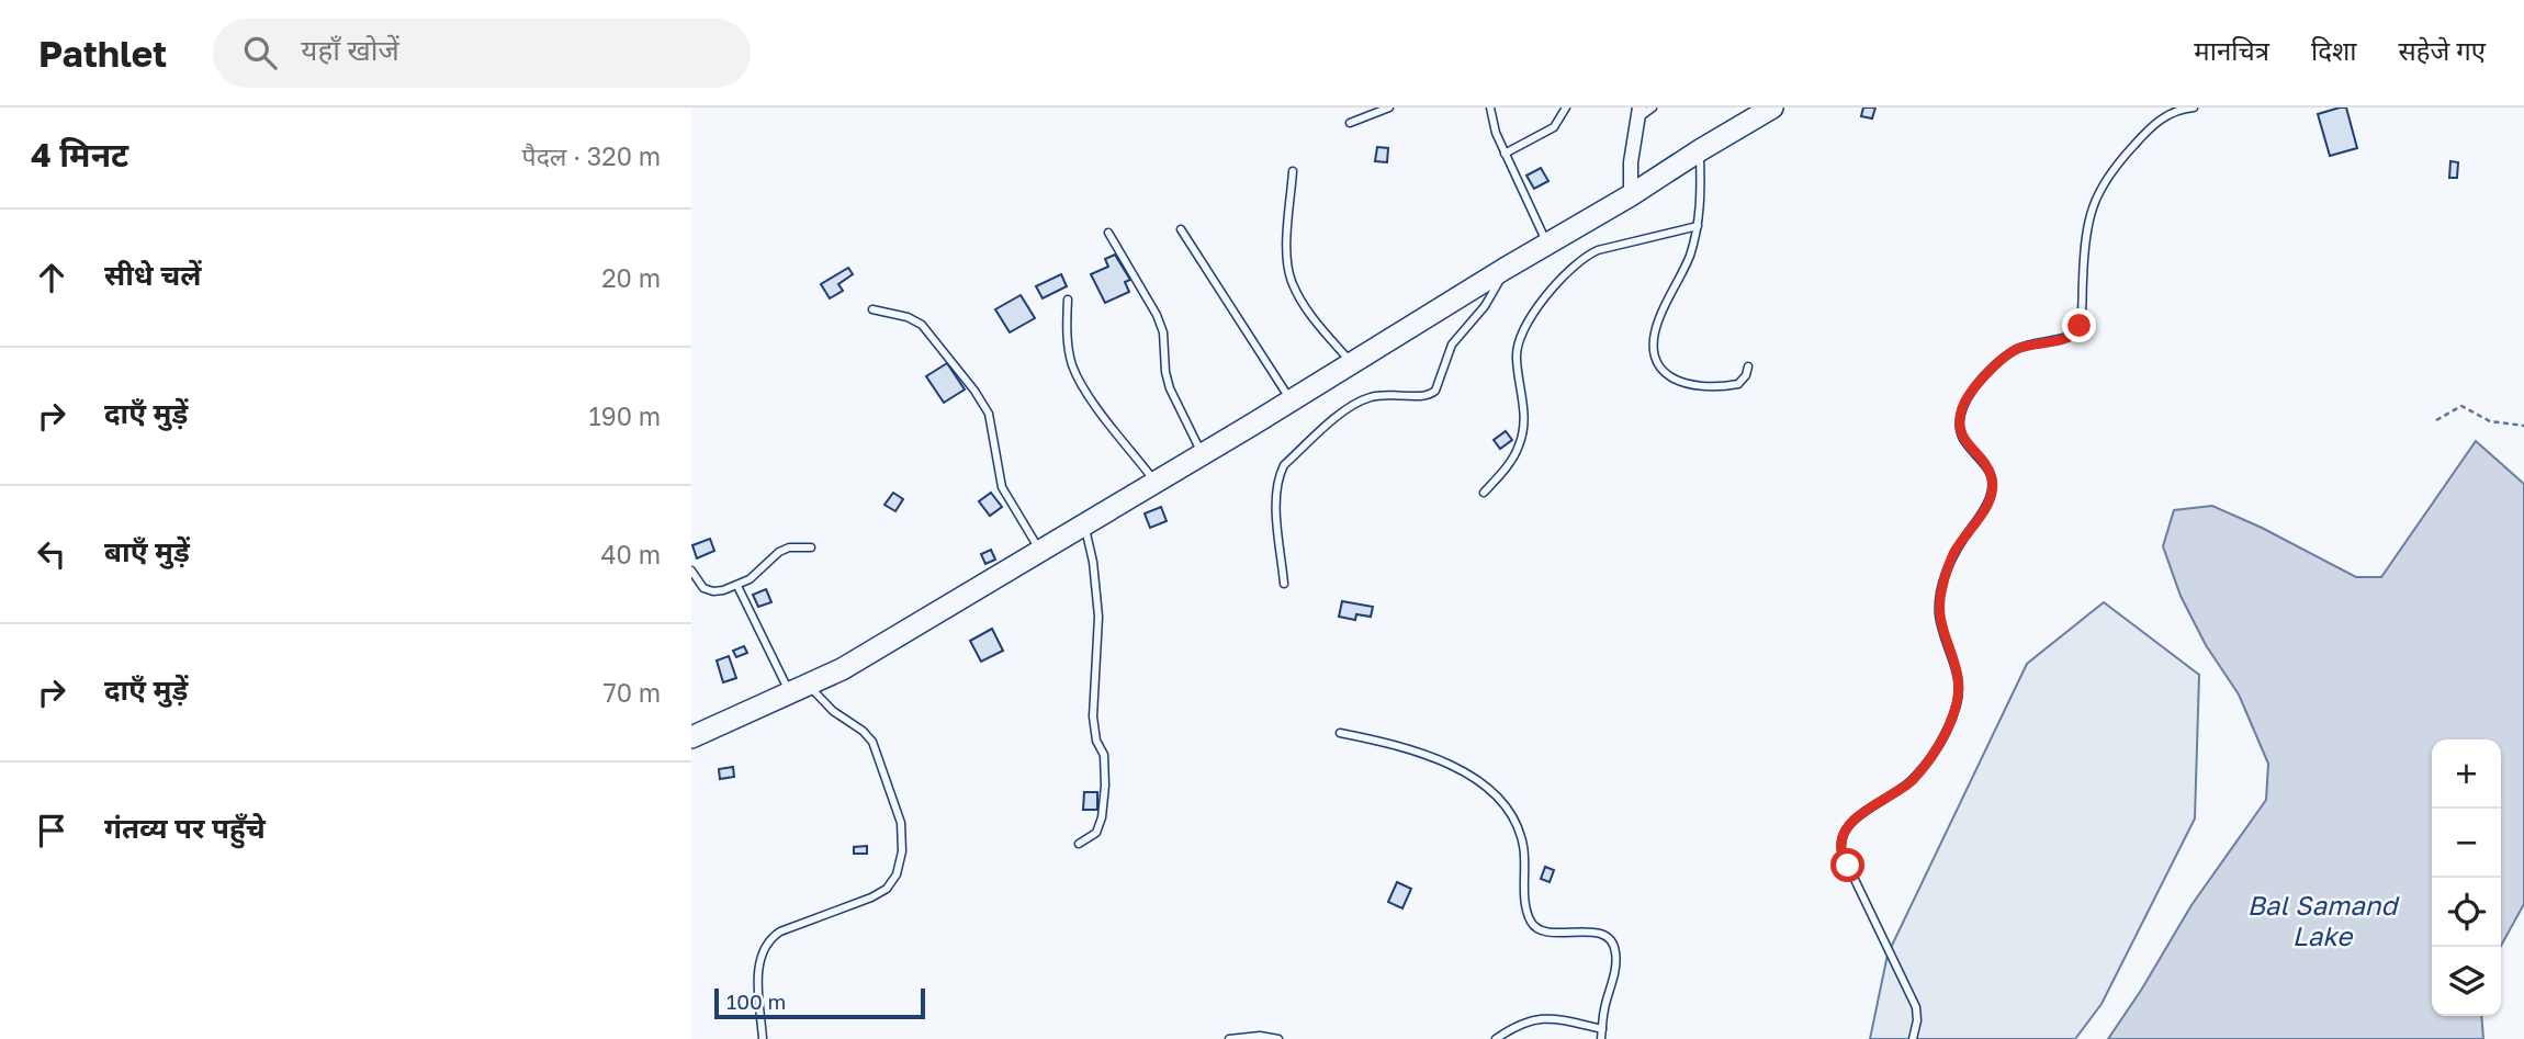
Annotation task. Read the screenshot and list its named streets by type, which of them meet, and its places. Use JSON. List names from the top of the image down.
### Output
{
  "water": ["Bal Samand Lake"],
  "scale_bar": "100 m",
  "page": {
    "header": "Pathlet",
    "search": "यहाँ खोजें",
    "nav": ["मानचित्र", "दिशा", "सहेजे गए"],
    "heading": ["4 मिनट", "पैदल · 320 m"],
    "list": [
      ["सीधे चलें", "20 m"],
      ["दाएँ मुड़ें", "190 m"],
      ["बाएँ मुड़ें", "40 m"],
      ["दाएँ मुड़ें", "70 m"],
      "गंतव्य पर पहुँचे"
    ],
    "map_buttons": ["+", "−"],
    "scale": "100 m"
  }
}
